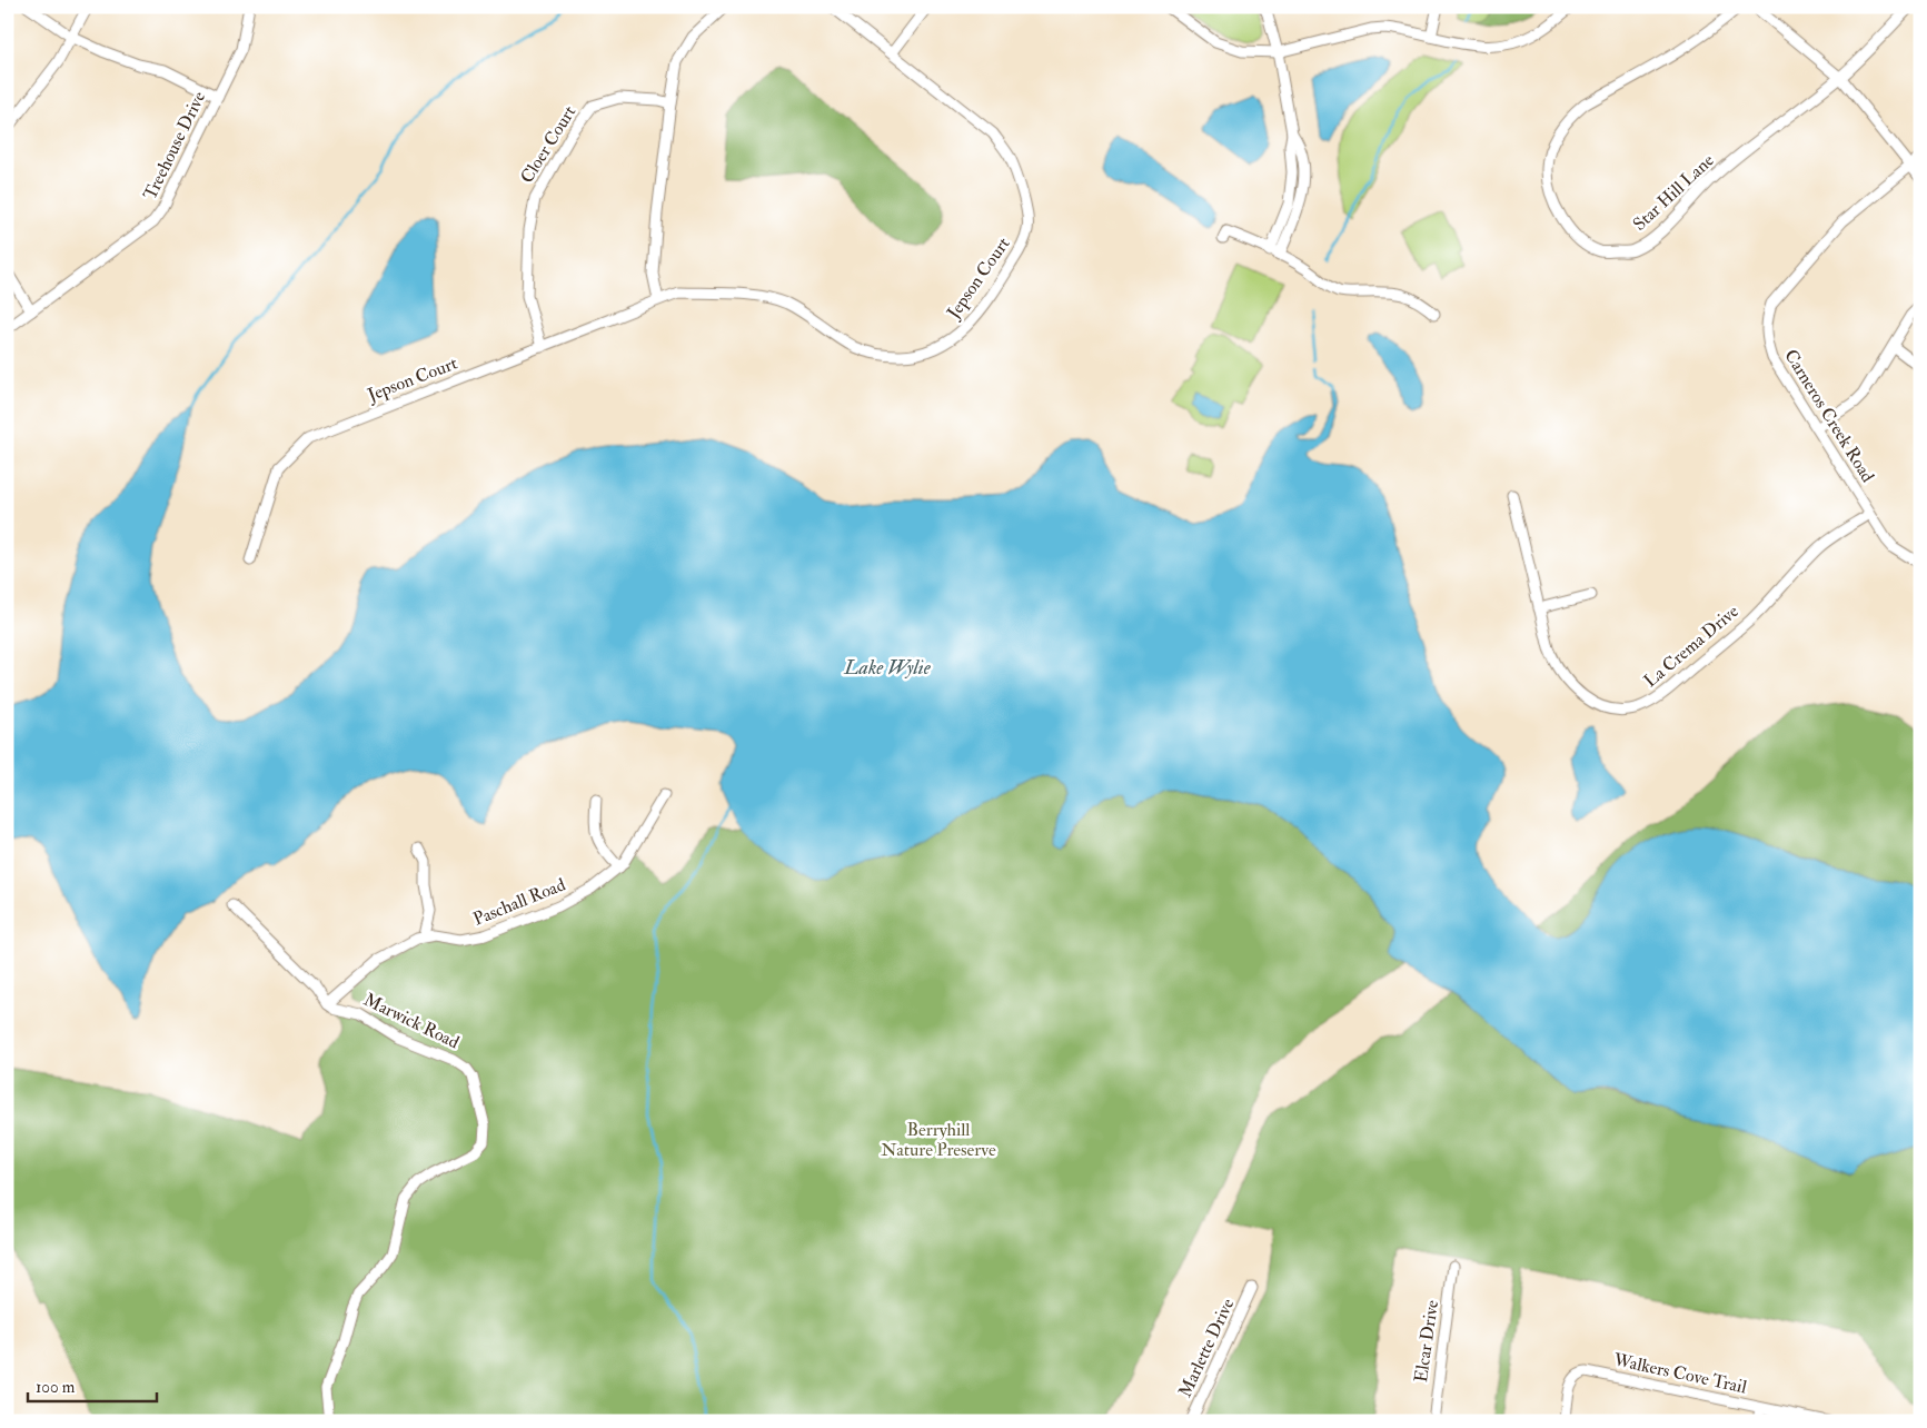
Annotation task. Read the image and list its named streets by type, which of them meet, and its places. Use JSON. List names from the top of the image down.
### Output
{
  "streets": {
    "street": [
      "Cloer Court",
      "Treehouse Drive",
      "Star Hill Lane",
      "Jepson Court",
      "Carneros Creek Road",
      "La Crema Drive",
      "Paschall Road",
      "Marwick Road",
      "Elcar Drive",
      "Marlette Drive",
      "Walkers Cove Trail"
    ]
  },
  "crossings": [
    ["Cloer Court", "Jepson Court"],
    ["Carneros Creek Road", "La Crema Drive"]
  ],
  "water": ["Lake Wylie"],
  "parks": ["Berryhill Nature Preserve"],
  "scale_bar": "100 m"
}
